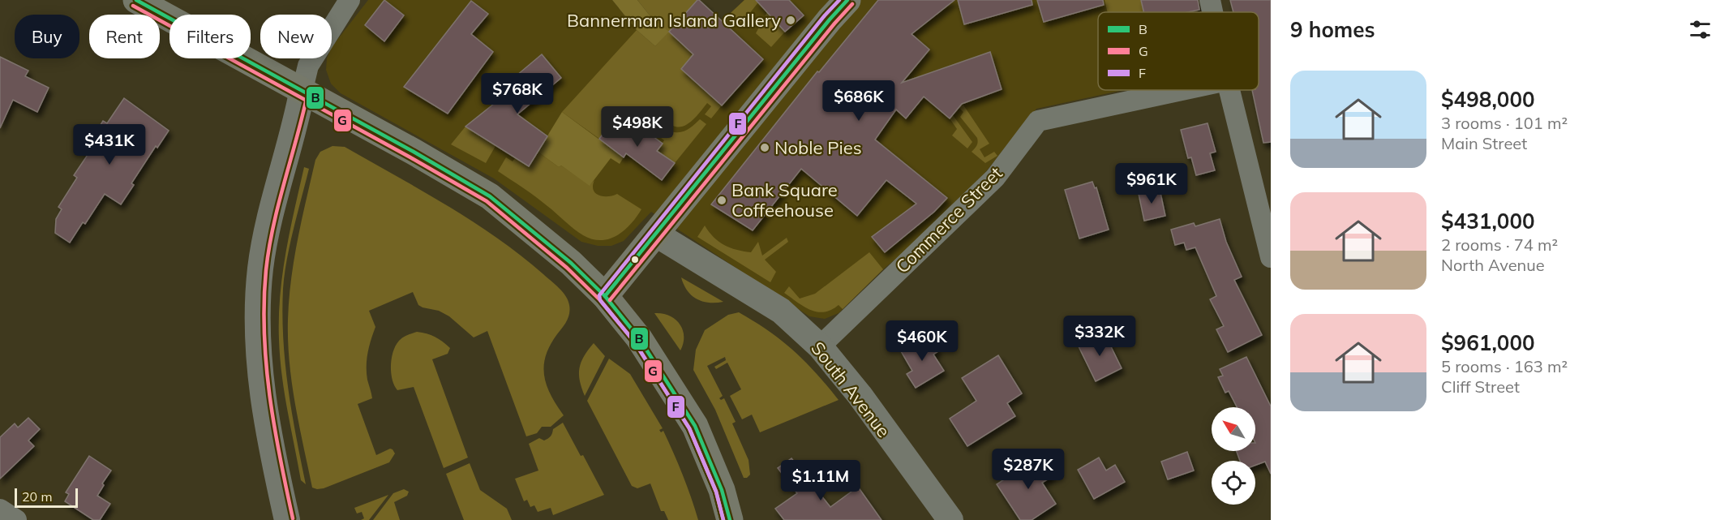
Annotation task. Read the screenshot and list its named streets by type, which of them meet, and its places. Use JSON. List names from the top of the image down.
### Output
{
  "streets": {
    "street": ["Commerce Street", "South Avenue"]
  },
  "crossings": [
    ["Commerce Street", "South Avenue"]
  ],
  "places": ["Bannerman Island Gallery", "Noble Pies", "Bank Square Coffeehouse"],
  "lines": ["transit line B", "transit line F", "transit line G"],
  "legend": ["B", "G", "F"],
  "scale_bar": "20 m",
  "north": "top left",
  "page": {
    "heading": "9 homes",
    "chip": [
      "Buy",
      "Rent",
      "Filters",
      "New"
    ],
    "list": [
      {
        "name": "$498,000",
        "note": "3 rooms · 101 m² · Main Street"
      },
      {
        "name": "$431,000",
        "note": "2 rooms · 74 m² · North Avenue"
      },
      {
        "name": "$961,000",
        "note": "5 rooms · 163 m² · Cliff Street"
      }
    ],
    "price": [
      "$768K",
      "$686K",
      "$498K",
      "$431K",
      "$961K",
      "$332K",
      "$460K",
      "$287K",
      "$1.11M"
    ],
    "scale": "20 m"
  }
}
